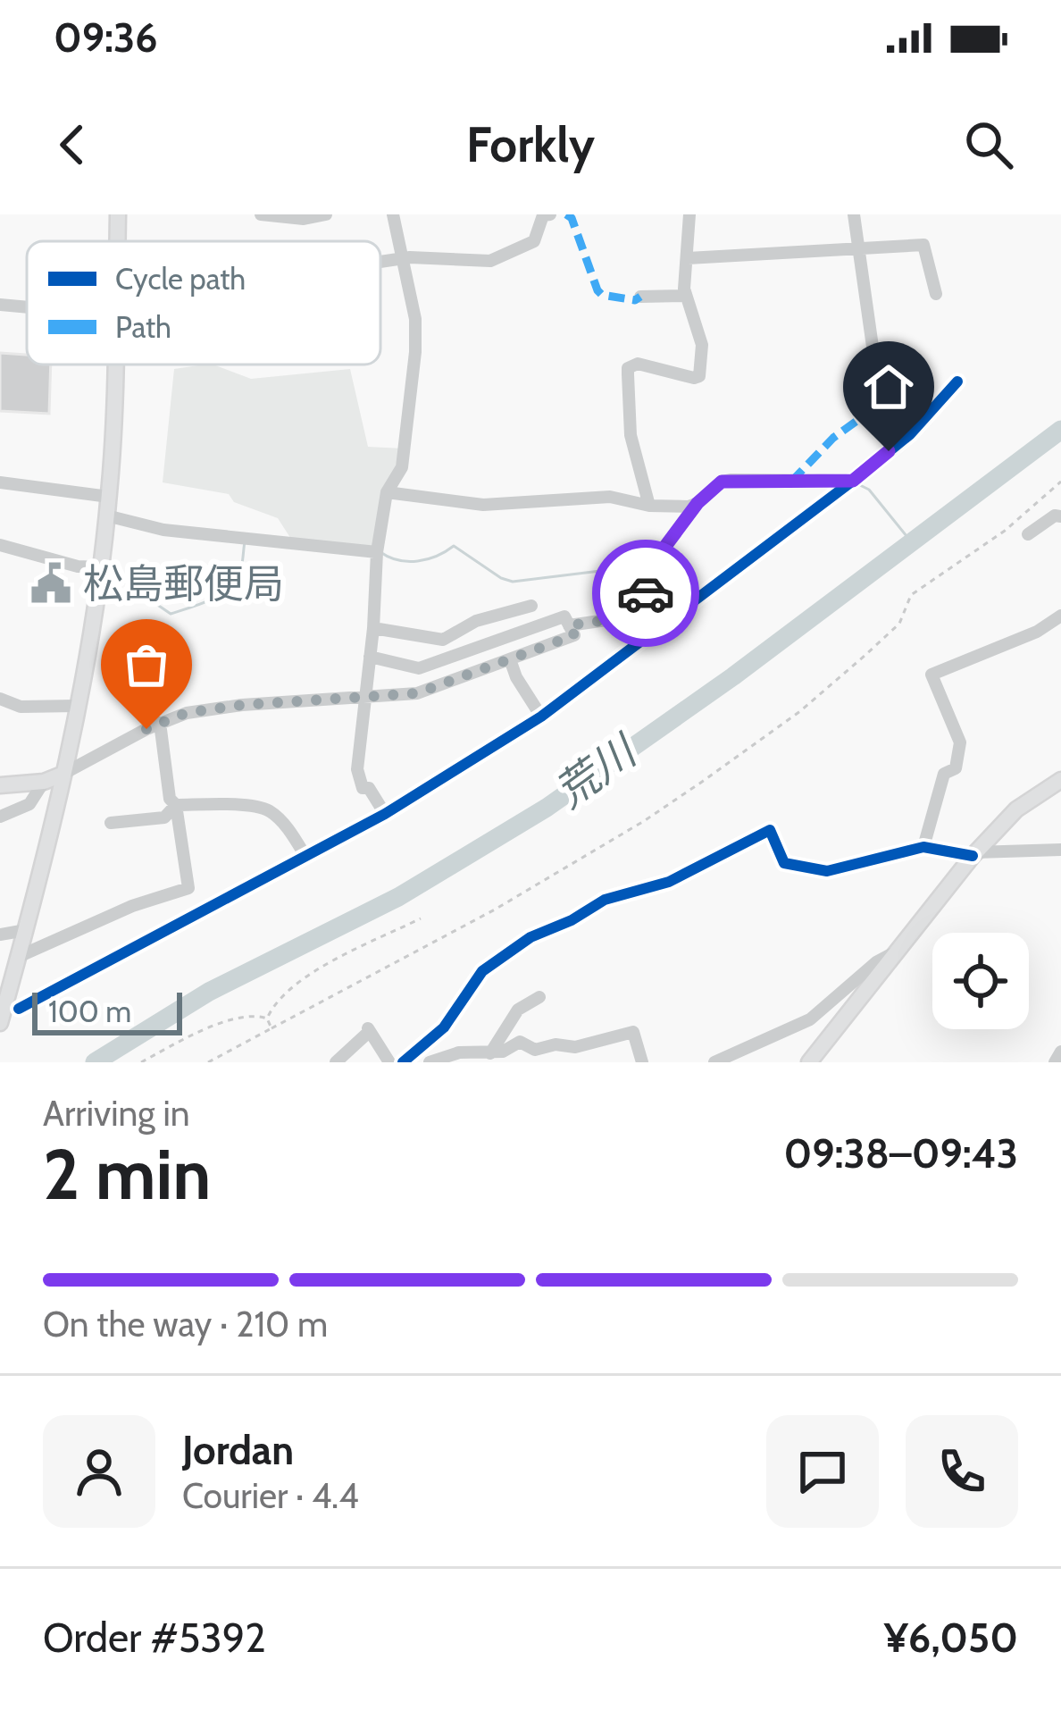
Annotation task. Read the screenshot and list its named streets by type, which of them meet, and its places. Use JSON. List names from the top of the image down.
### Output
{
  "water": ["荒川"],
  "places": {
    "public building": ["松島郵便局"]
  },
  "legend": ["Cycle path", "Path"],
  "scale_bar": "100 m",
  "page": {
    "status": "09:36",
    "header": "Forkly",
    "scale": "100 m",
    "heading": ["2 min", "Arriving in", "09:38–09:43"],
    "panel": [
      "Jordan",
      "Courier · 4.4",
      "Order #5392",
      "¥6,050"
    ],
    "bar": "On the way · 210 m"
  }
}
